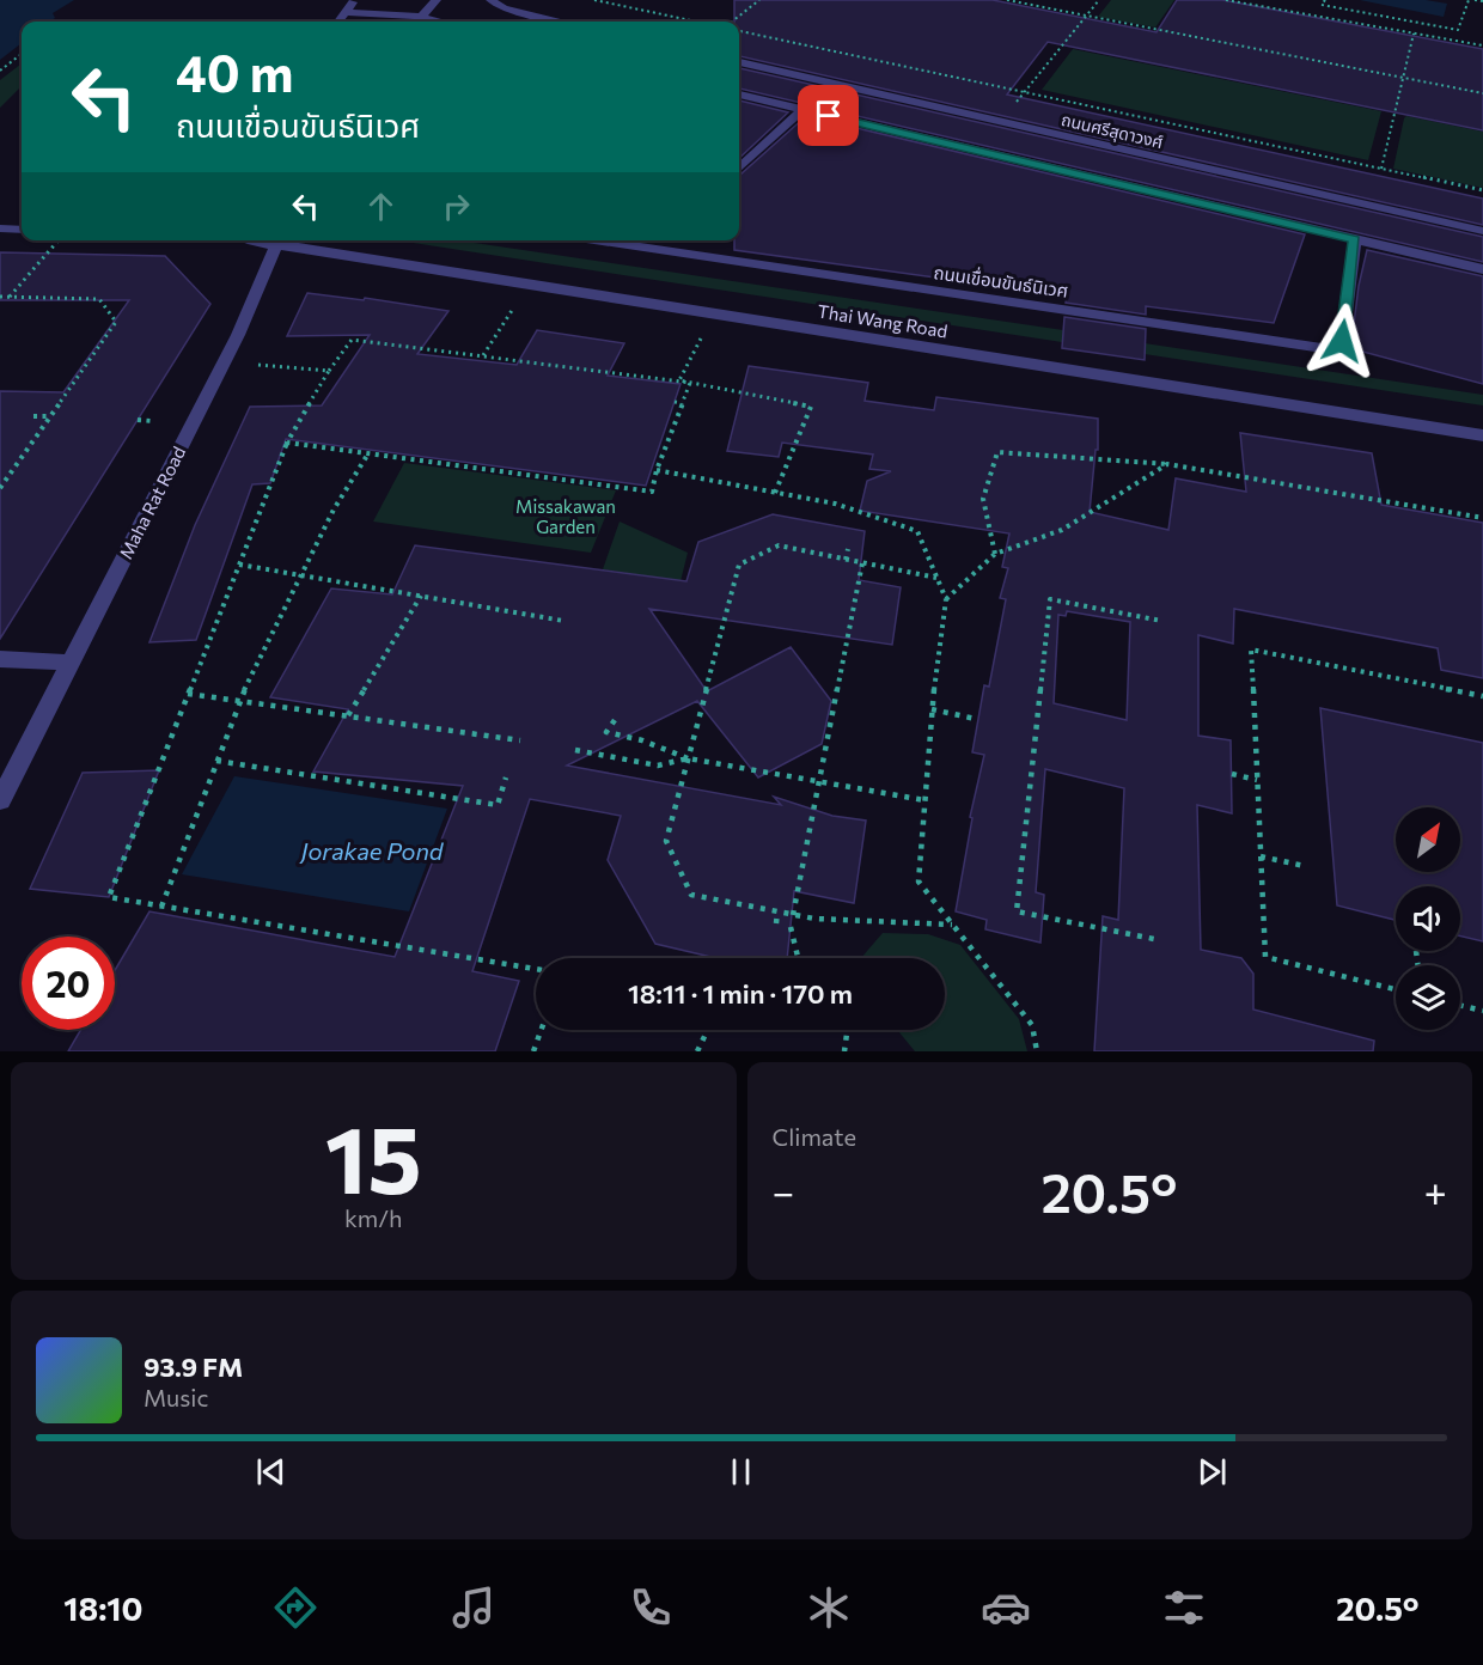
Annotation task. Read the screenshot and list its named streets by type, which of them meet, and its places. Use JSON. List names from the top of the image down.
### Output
{
  "streets": {
    "street": [
      "ถนนศรีสุดาวงศ์",
      "ถนนเขื่อนขันธ์นิเวศ",
      "Thai Wang Road",
      "Maha Rat Road"
    ]
  },
  "crossings": [
    ["Thai Wang Road", "Maha Rat Road"]
  ],
  "water": ["Jorakae Pond"],
  "parks": ["Missakawan Garden"],
  "north": "top right",
  "page": {
    "turn": ["40 m", "ถนนเขื่อนขันธ์นิเวศ"],
    "limit": "20",
    "trip": "18:11 · 1 min · 170 m",
    "tile": [
      ["15", "km/h"],
      "Climate"
    ],
    "heat": ["−", "20.5°", "+"],
    "song": ["93.9 FM", "Music"],
    "tabs": ["18:10", "20.5°"]
  }
}
